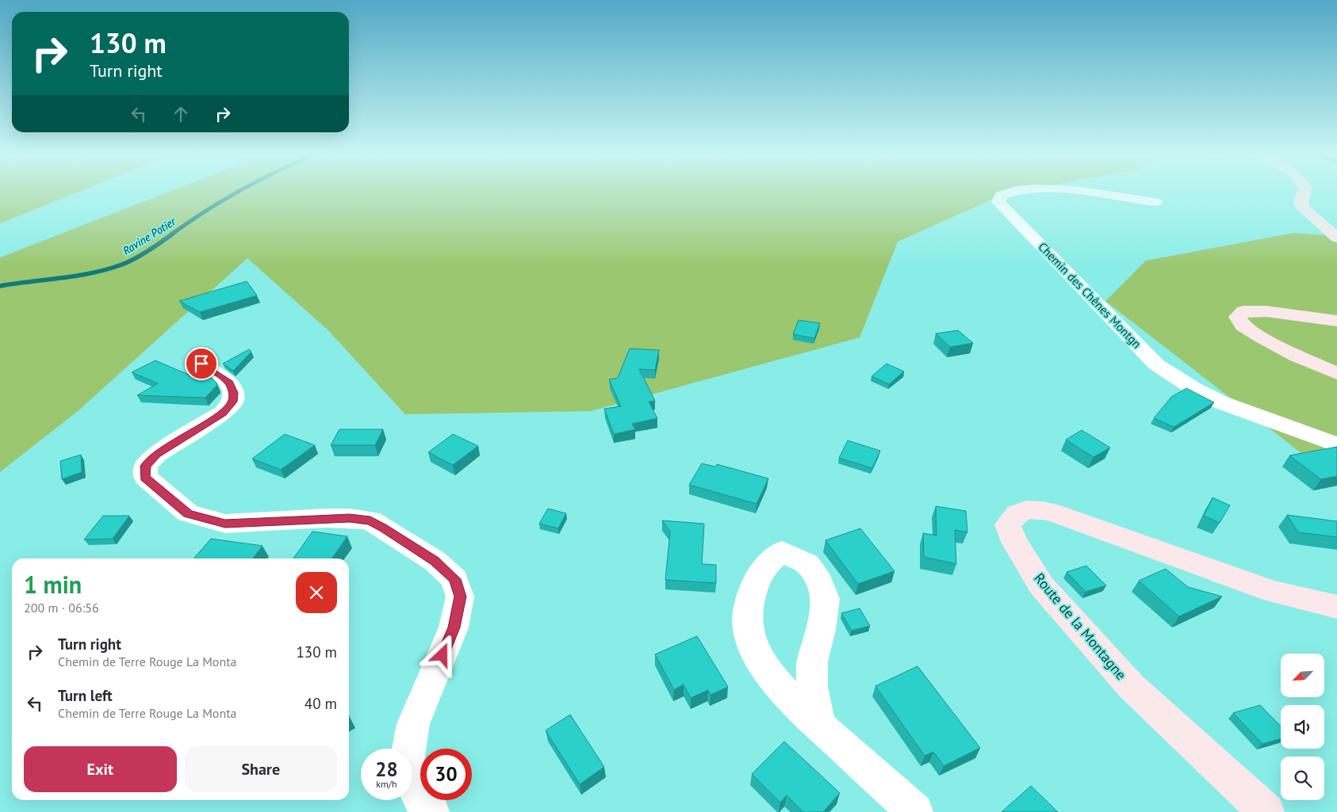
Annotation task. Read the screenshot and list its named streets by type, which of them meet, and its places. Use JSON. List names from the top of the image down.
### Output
{
  "streets": {
    "main road": ["Route de la Montagne"],
    "street": ["Chemin des Chênes Montgn"]
  },
  "water": ["Ravine Potier"],
  "north": "bottom left",
  "page": {
    "turn": ["130 m", "Turn right"],
    "heading": ["1 min", "200 m · 06:56"],
    "list": [
      {
        "name": "Turn right",
        "note": "Chemin de Terre Rouge La Monta",
        "value": "130 m"
      },
      {
        "name": "Turn left",
        "note": "Chemin de Terre Rouge La Monta",
        "value": "40 m"
      }
    ],
    "buttons": ["Exit", "Share"],
    "speed": "28 km/h",
    "limit": "30"
  }
}
